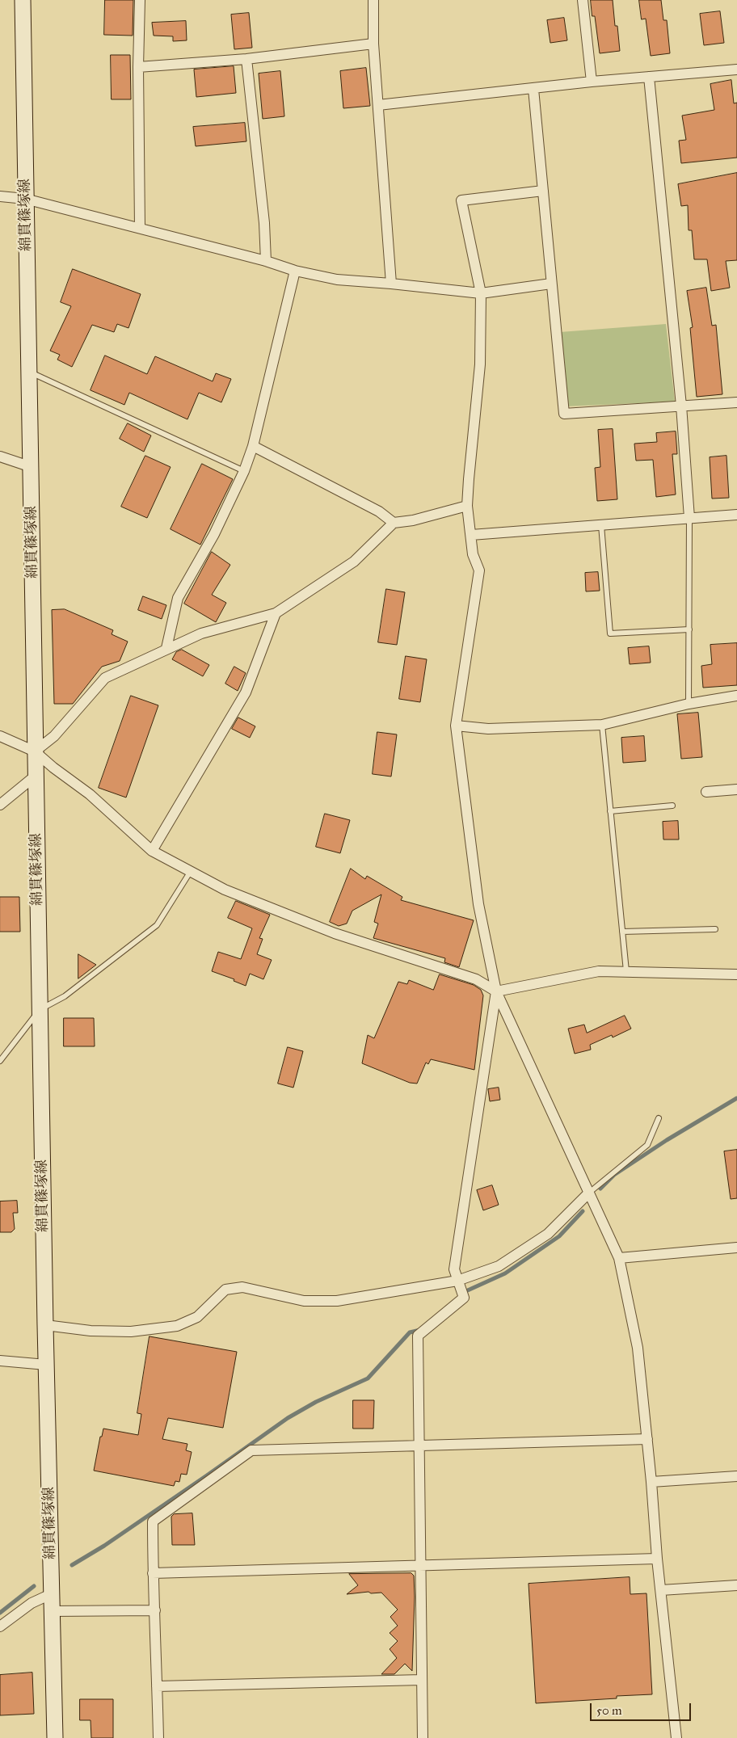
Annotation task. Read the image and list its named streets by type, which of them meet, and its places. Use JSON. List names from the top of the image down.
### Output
{
  "streets": {
    "main road": ["綿貫篠塚線"]
  },
  "scale_bar": "50 m"
}
